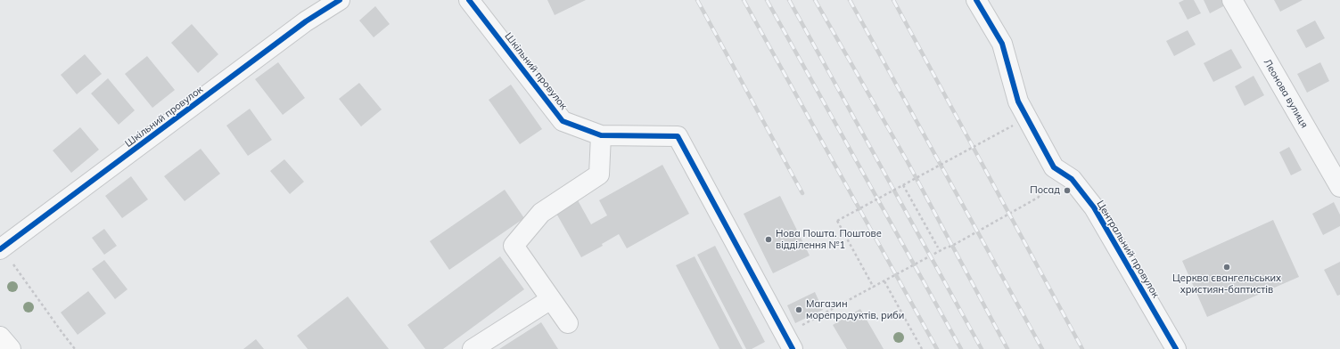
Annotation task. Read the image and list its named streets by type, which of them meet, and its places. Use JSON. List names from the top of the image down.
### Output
{
  "streets": {
    "street": ["Шкільний провулок", "Леонова вулиця", "Центральний провулок"]
  },
  "places": [
    "Посад",
    "Нова Пошта. Поштове відділення №1",
    "Церква євангельських християн-баптистів",
    "Магазин морепродуктів, риби"
  ]
}
